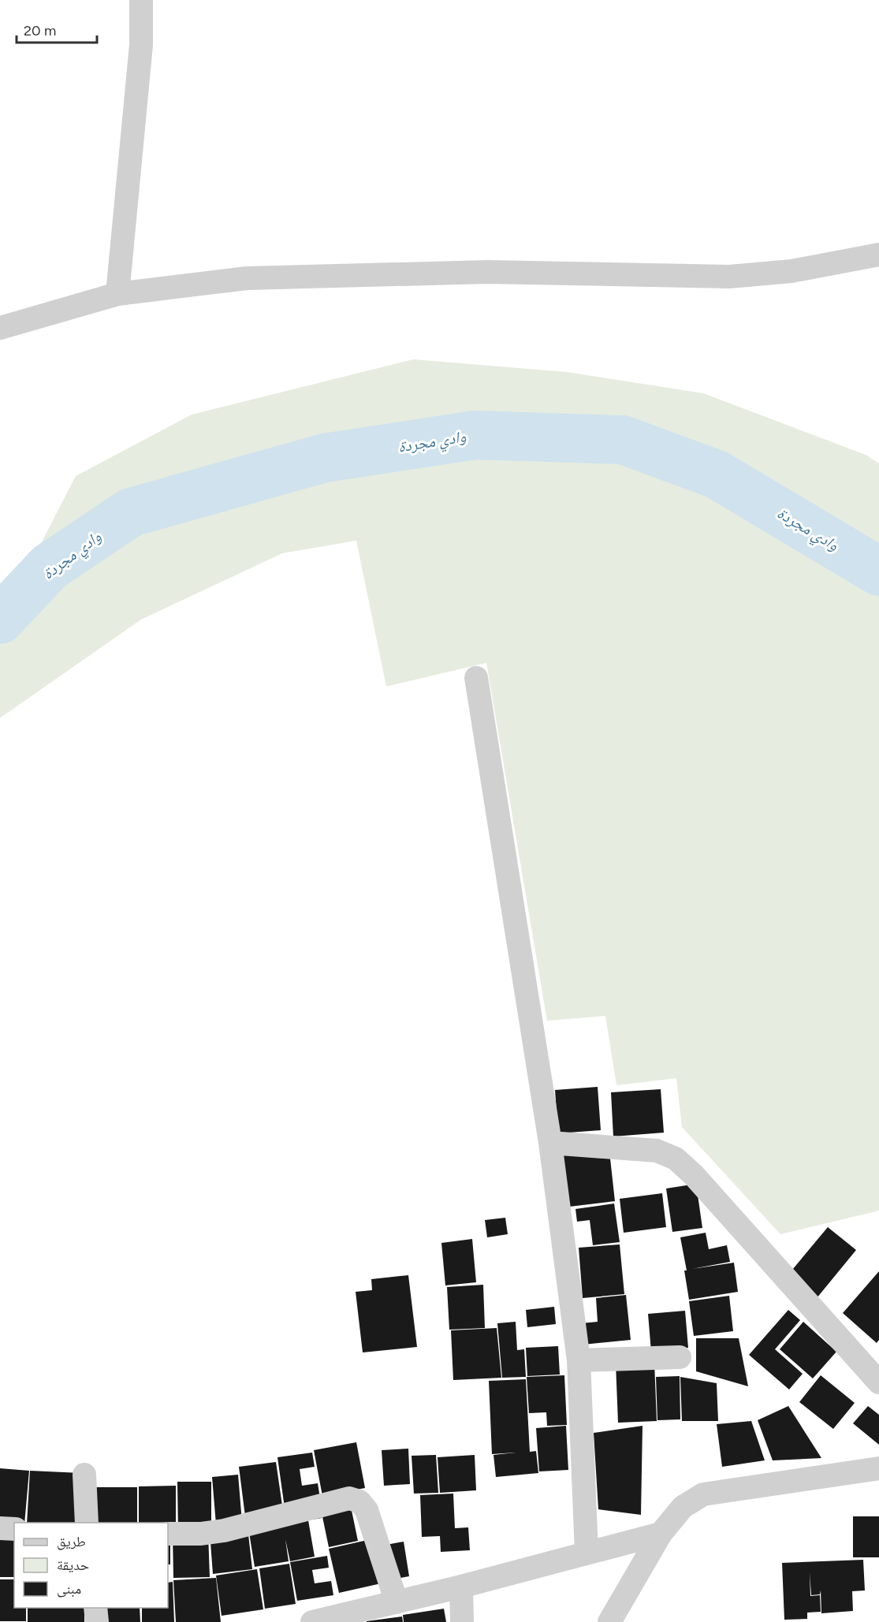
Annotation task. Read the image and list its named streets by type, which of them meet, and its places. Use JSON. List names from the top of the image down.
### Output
{
  "water": ["وادي مجردة"],
  "legend": ["طريق", "حديقة", "مبنى"],
  "scale_bar": "20 m"
}
